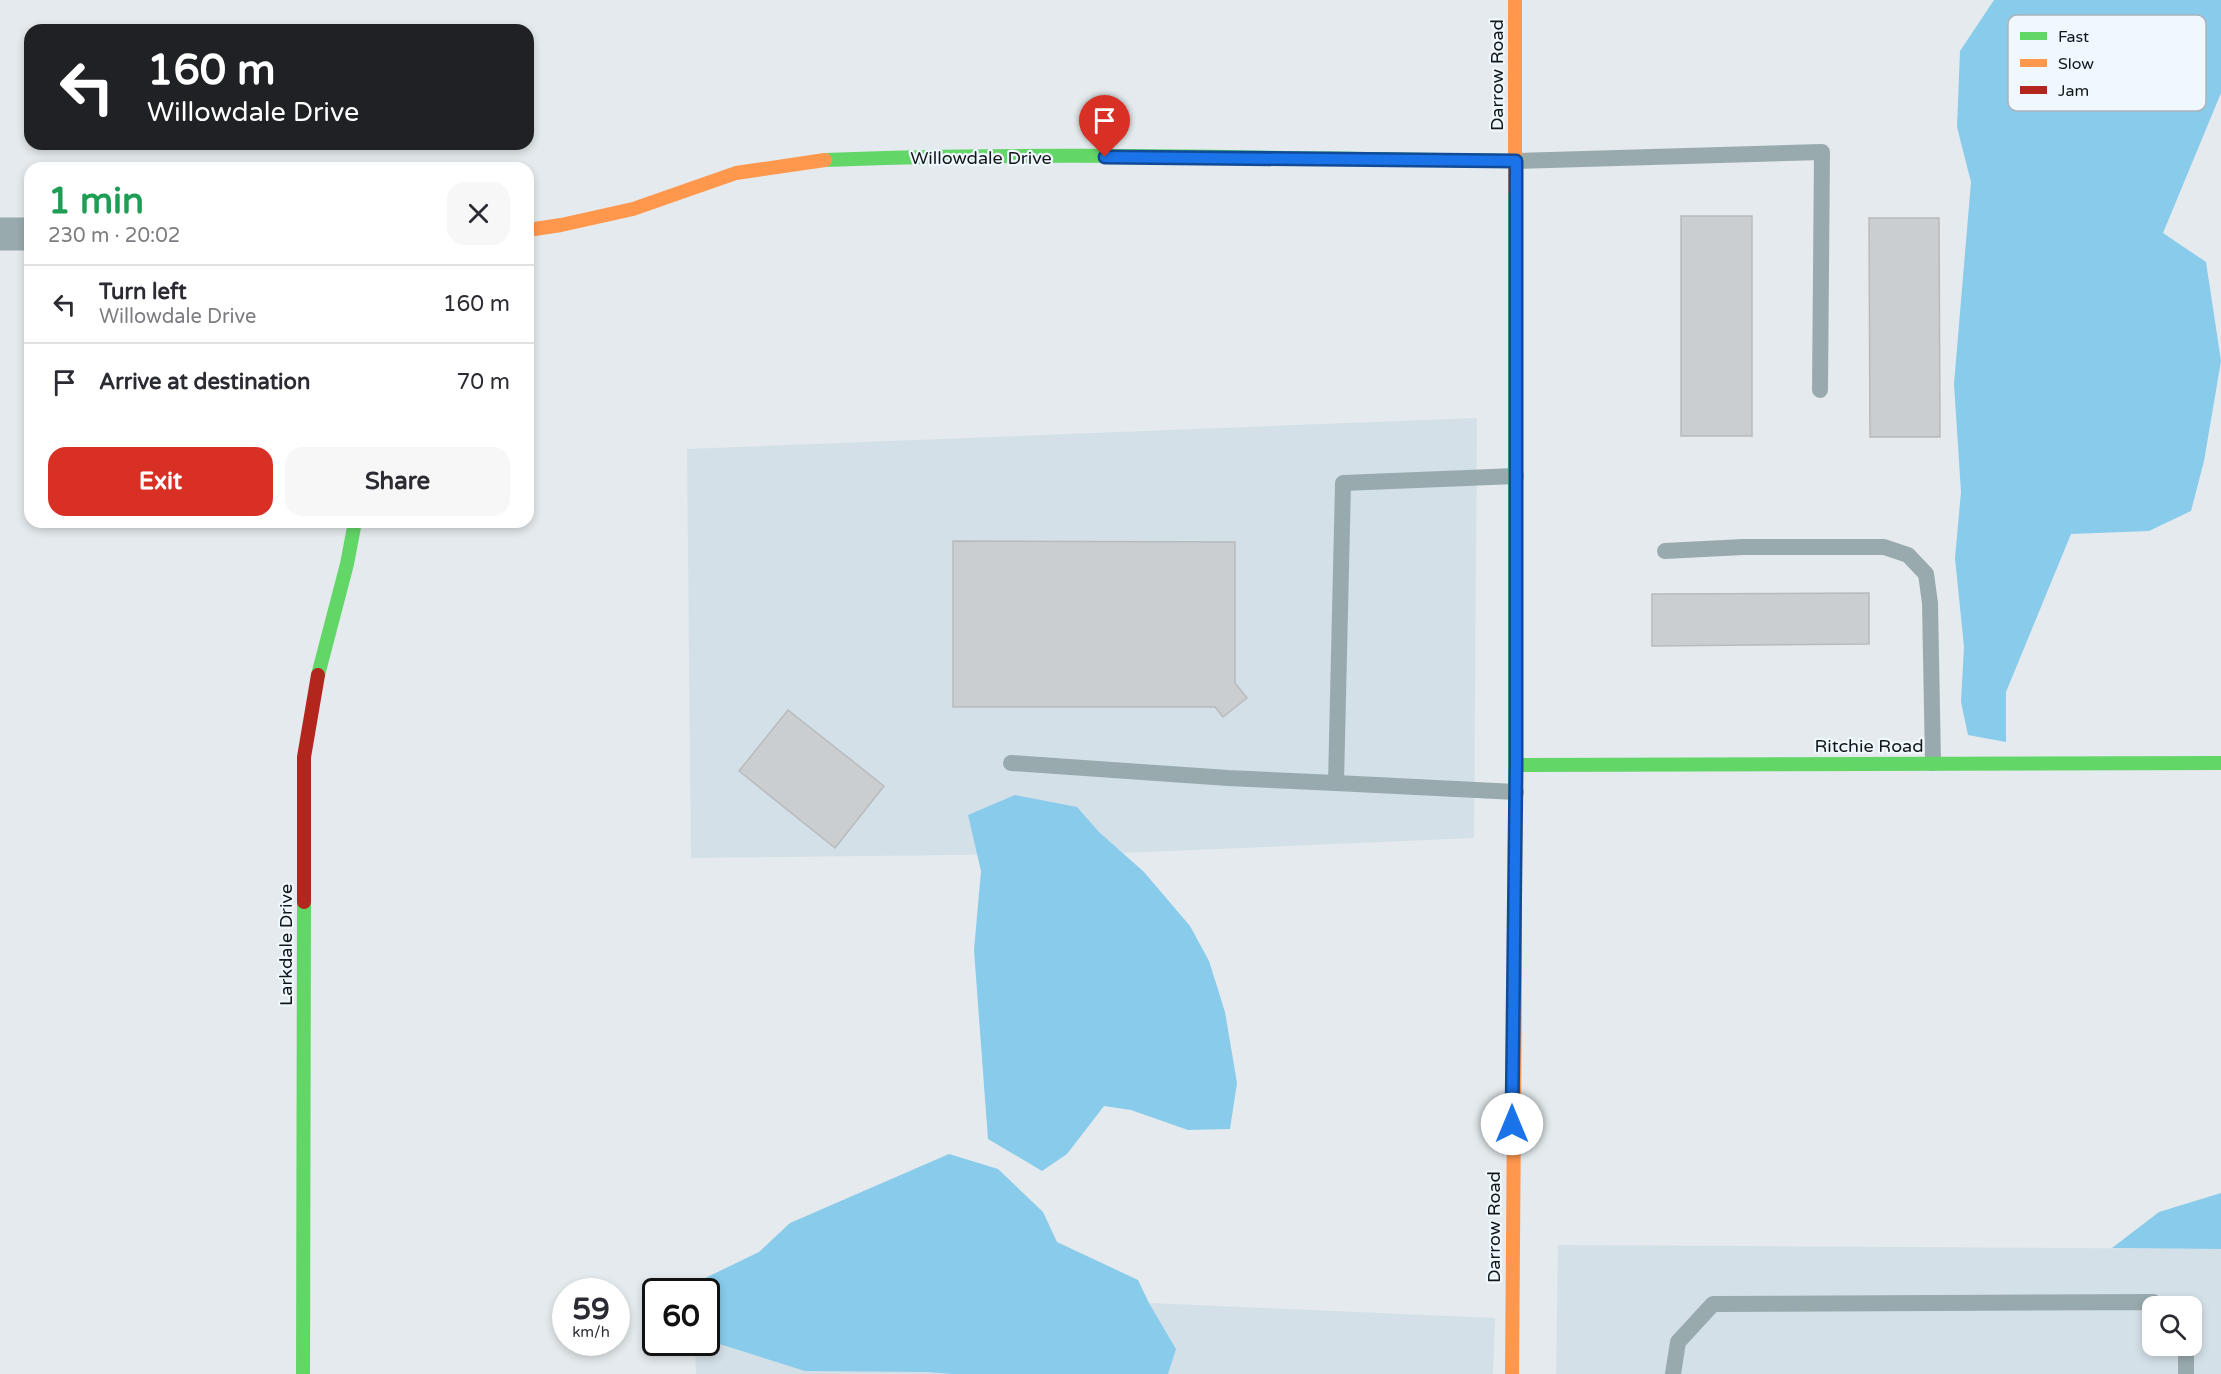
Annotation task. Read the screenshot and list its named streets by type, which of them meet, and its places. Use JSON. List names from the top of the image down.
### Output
{
  "streets": {
    "street": [
      "Darrow Road",
      "Willowdale Drive",
      "Ritchie Road",
      "Larkdale Drive"
    ]
  },
  "crossings": [
    ["Darrow Road", "Willowdale Drive"],
    ["Darrow Road", "Ritchie Road"]
  ],
  "legend": ["Fast", "Slow", "Jam"],
  "page": {
    "turn": ["160 m", "Willowdale Drive"],
    "heading": ["1 min", "230 m · 20:02"],
    "list": [
      {
        "name": "Turn left",
        "note": "Willowdale Drive",
        "value": "160 m"
      },
      {
        "name": "Arrive at destination",
        "value": "70 m"
      }
    ],
    "buttons": ["Exit", "Share"],
    "speed": "59 km/h",
    "limit": "60"
  }
}
